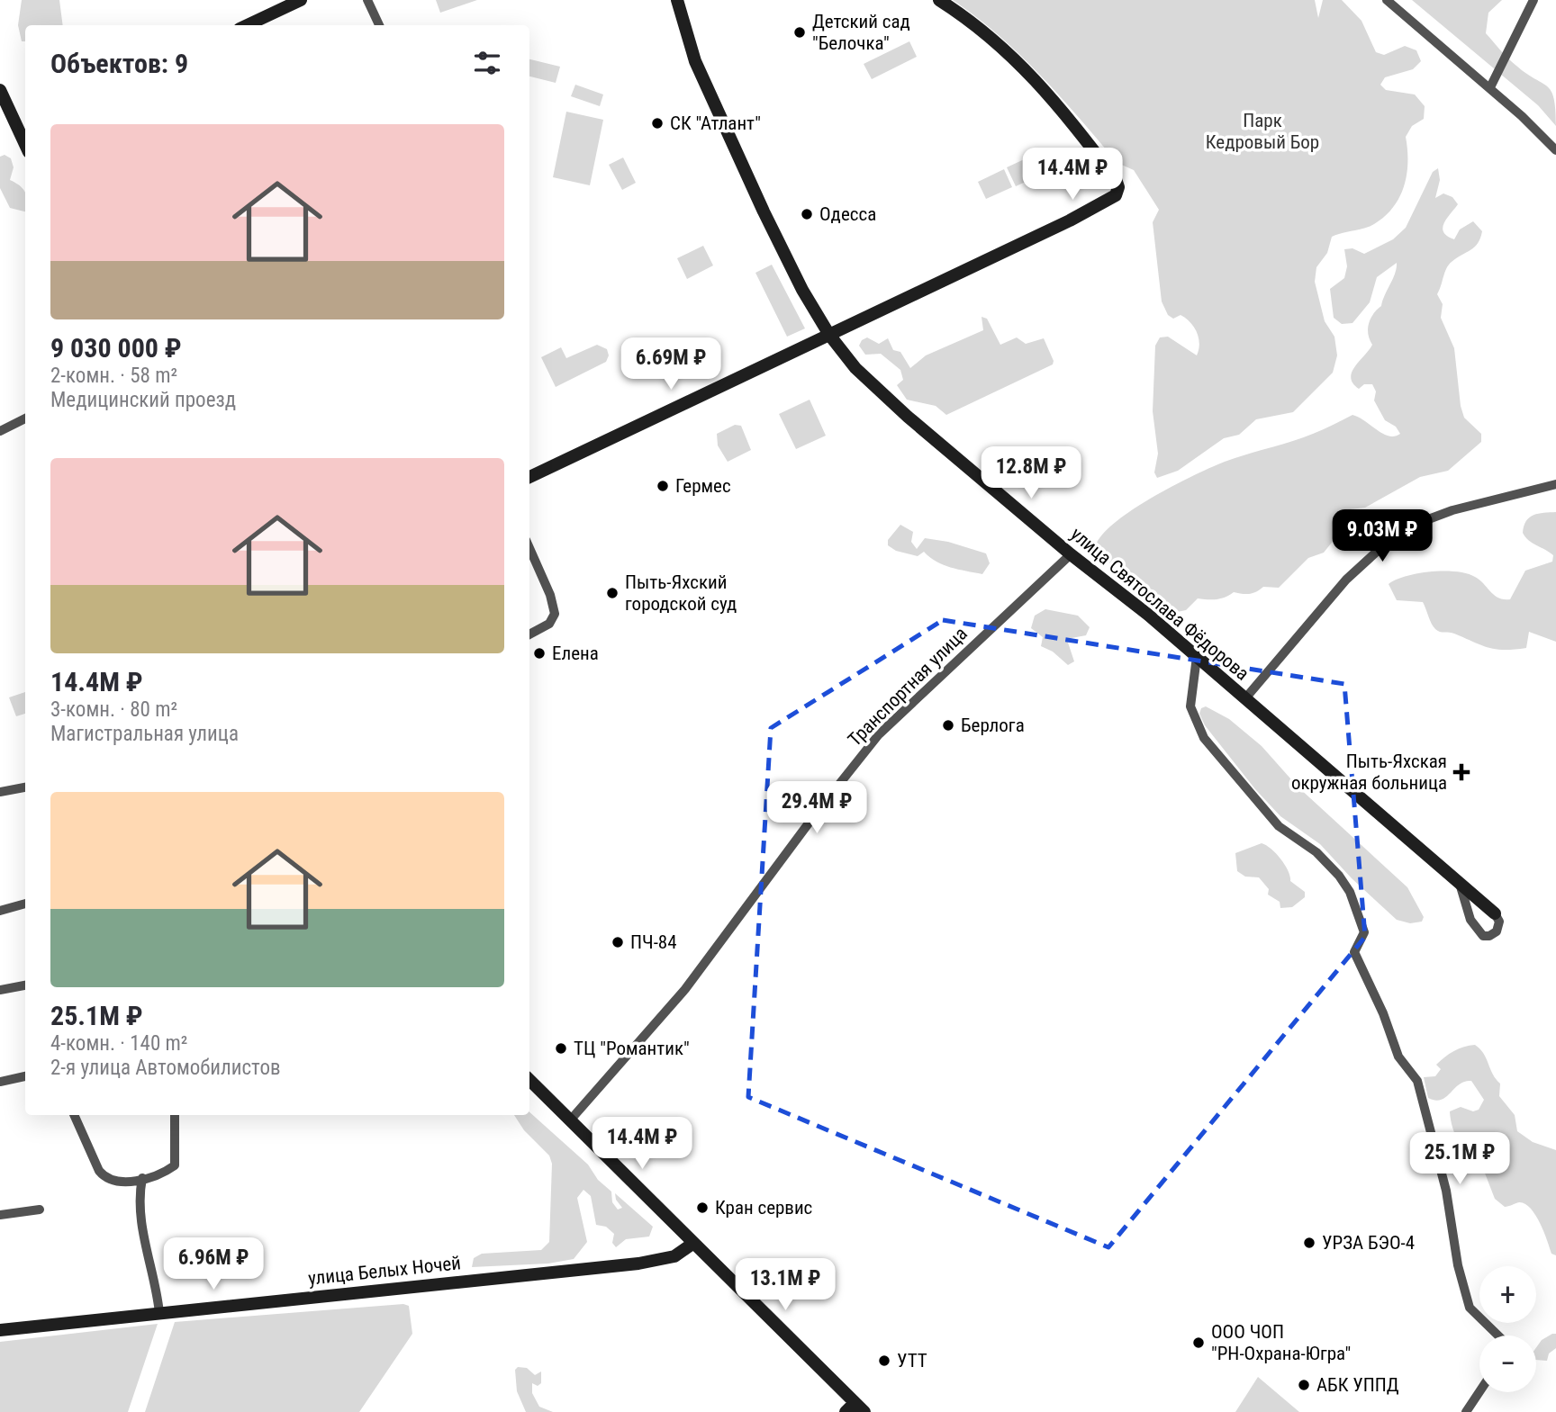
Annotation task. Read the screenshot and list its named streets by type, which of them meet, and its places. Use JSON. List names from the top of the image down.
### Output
{
  "streets": {
    "street": ["улица Святослава Фёдорова", "Транспортная улица", "улица Белых Ночей"]
  },
  "crossings": [
    ["улица Святослава Фёдорова", "Транспортная улица"]
  ],
  "parks": ["Парк Кедровый Бор"],
  "places": {
    "other": [
      "Детский сад \"Белочка\"",
      "СК \"Атлант\"",
      "Одесса",
      "Гермес",
      "Пыть-Яхский городской суд",
      "Елена",
      "Берлога",
      "ПЧ-84",
      "ТЦ \"Романтик\"",
      "Кран сервис",
      "УРЗА БЭО-4",
      "ООО ЧОП \"РН-Охрана-Югра\"",
      "УТТ",
      "АБК УППД"
    ],
    "health": ["Пыть-Яхская окружная больница"]
  },
  "page": {
    "heading": "Объектов: 9",
    "list": [
      {
        "name": "9 030 000 ₽",
        "note": "2-комн. · 58 m² · Медицинский проезд"
      },
      {
        "name": "14.4M ₽",
        "note": "3-комн. · 80 m² · Магистральная улица"
      },
      {
        "name": "25.1M ₽",
        "note": "4-комн. · 140 m² · 2-я улица Автомобилистов"
      }
    ],
    "price": [
      "14.4M ₽",
      "6.69M ₽",
      "12.8M ₽",
      "9.03M ₽",
      "29.4M ₽",
      "14.4M ₽",
      "25.1M ₽",
      "6.96M ₽",
      "13.1M ₽"
    ],
    "map_buttons": ["+", "−"]
  }
}
